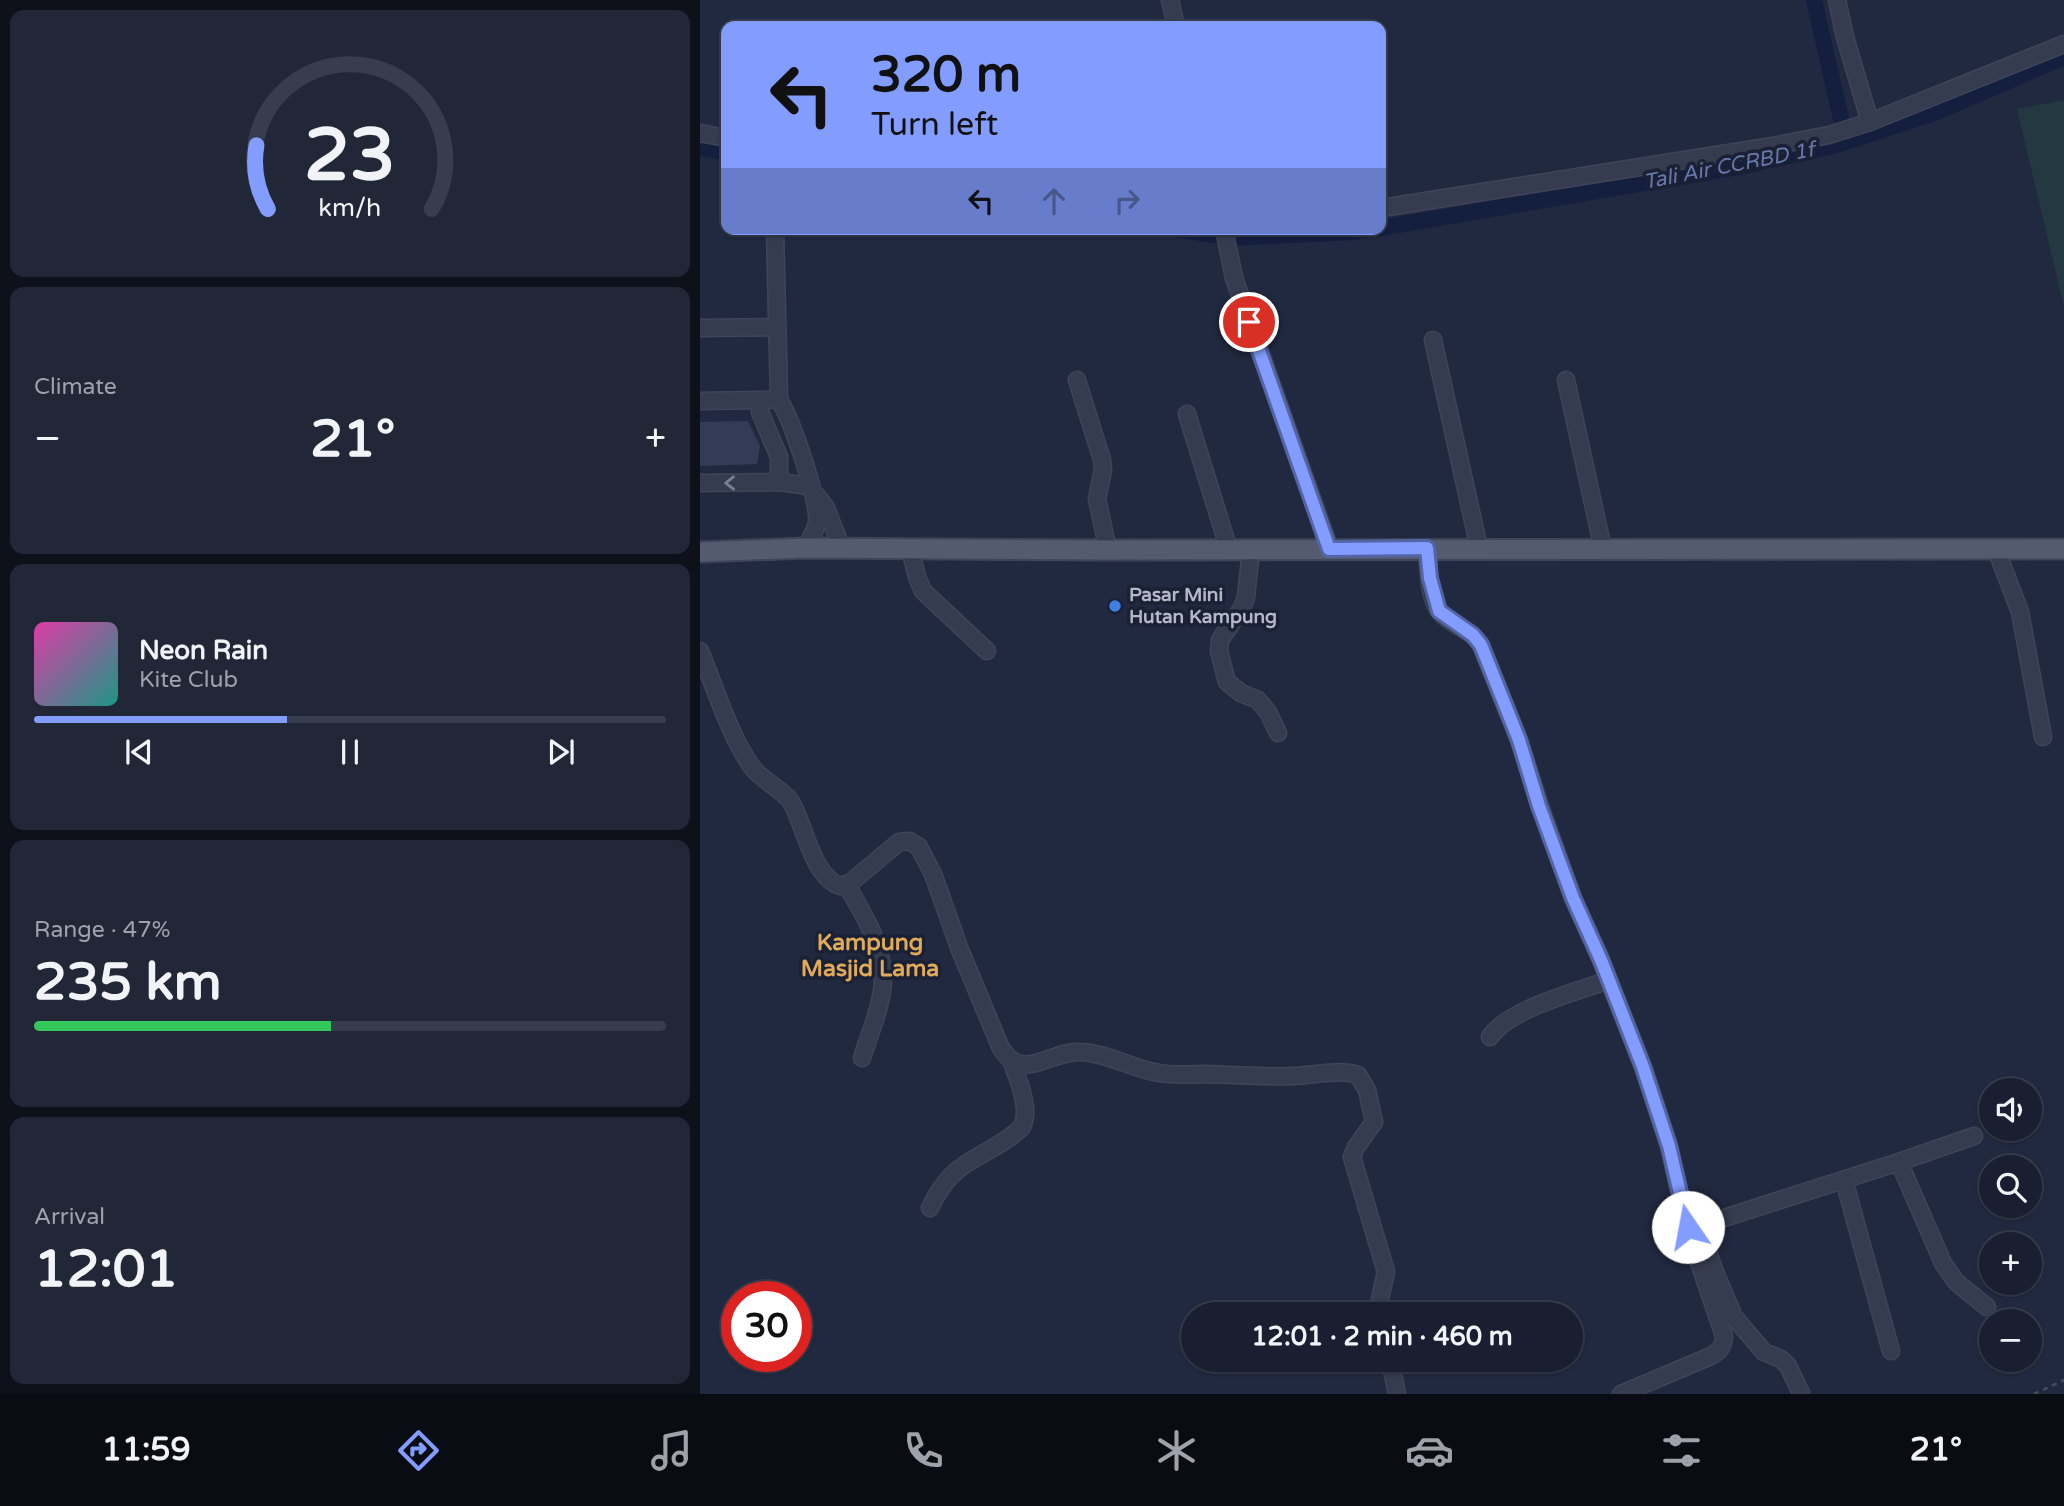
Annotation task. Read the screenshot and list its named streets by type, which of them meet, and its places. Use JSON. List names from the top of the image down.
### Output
{
  "districts": ["Kampung Masjid Lama"],
  "water": ["Tali Air CCRBD 1f"],
  "places": ["Pasar Mini Hutan Kampung"],
  "page": {
    "turn": ["320 m", "Turn left"],
    "tile": [
      "Climate",
      ["Range · 47%", "235 km"],
      ["Arrival", "12:01"]
    ],
    "heat": ["−", "21°", "+"],
    "song": ["Neon Rain", "Kite Club"],
    "map_buttons": ["+", "−"],
    "limit": "30",
    "trip": "12:01 · 2 min · 460 m",
    "tabs": ["11:59", "21°"],
    "gauge": ["23", "km/h"]
  }
}
